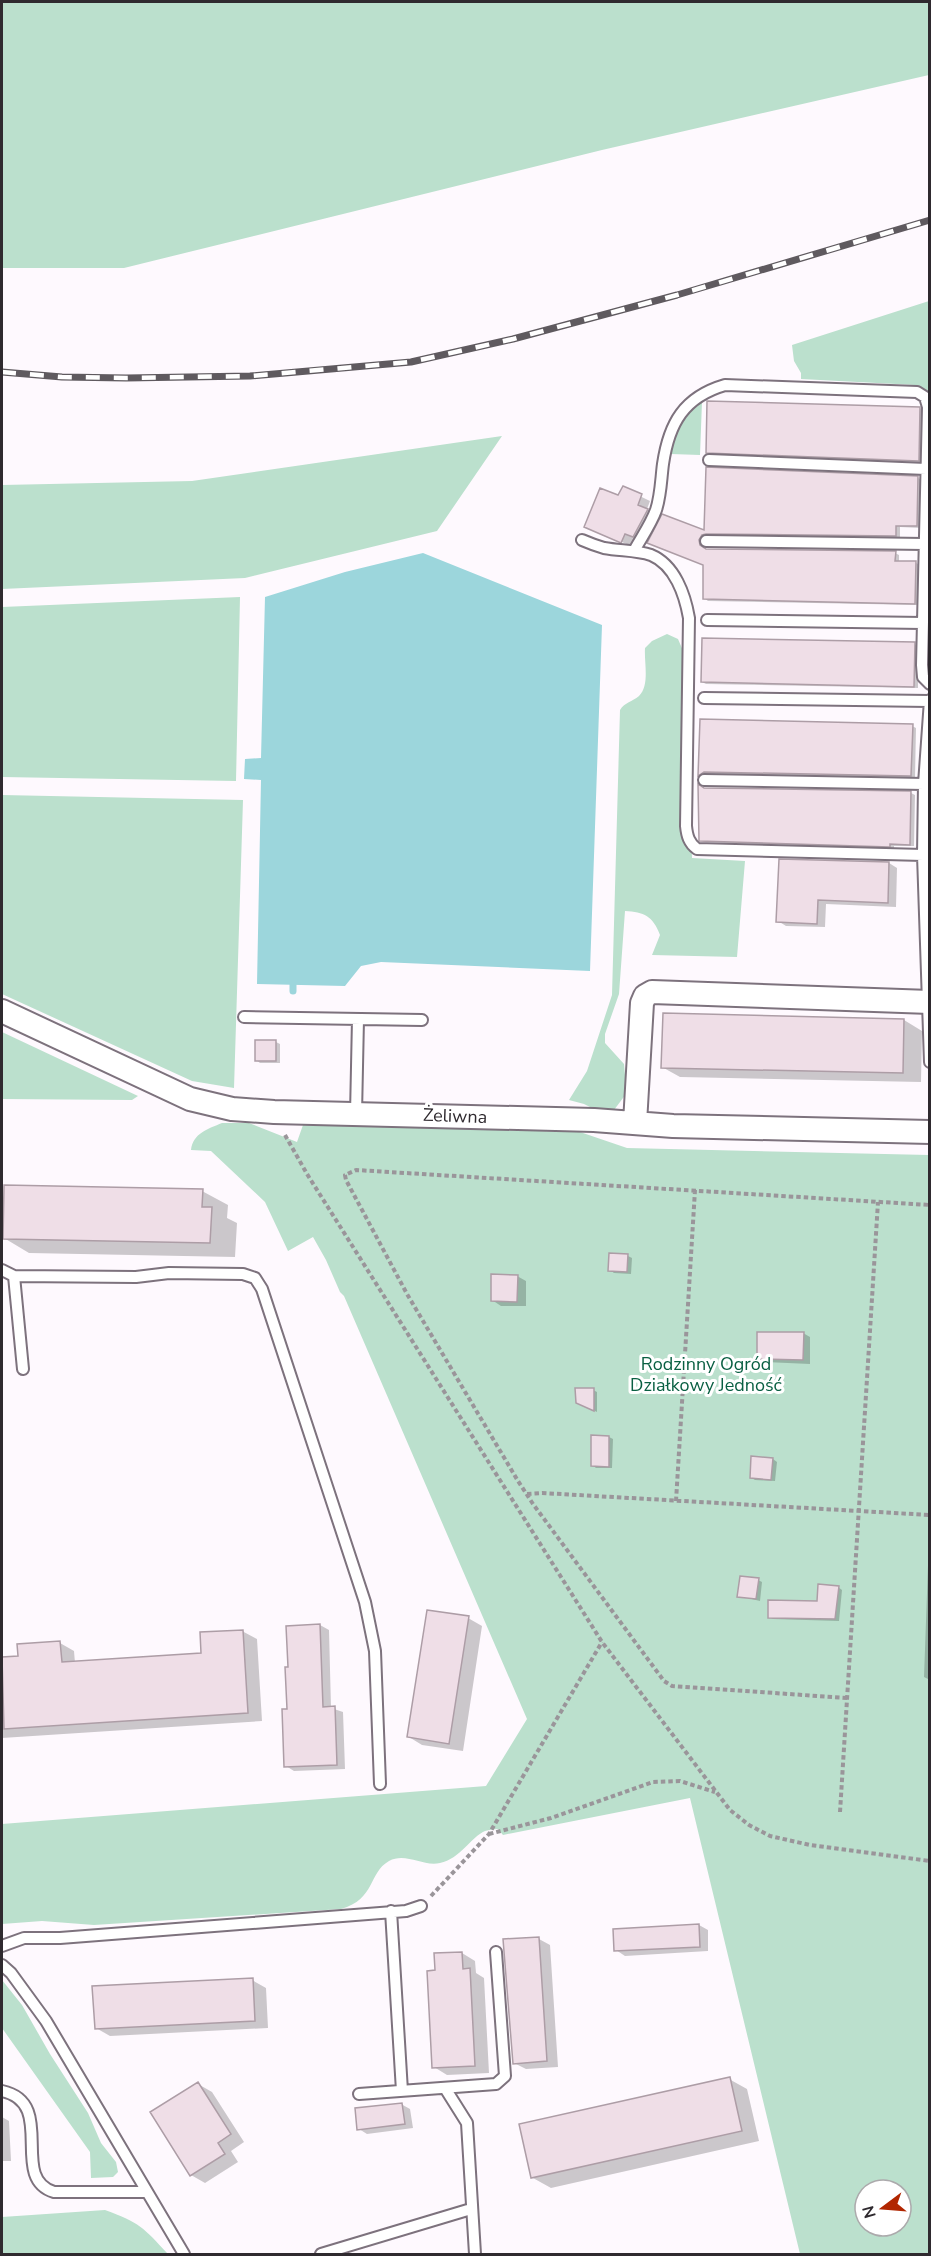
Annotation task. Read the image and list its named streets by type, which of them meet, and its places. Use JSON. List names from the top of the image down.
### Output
{
  "streets": {
    "street": ["Żeliwna"]
  },
  "parks": ["Rodzinny Ogród Działkowy Jedność"],
  "north": "left"
}
